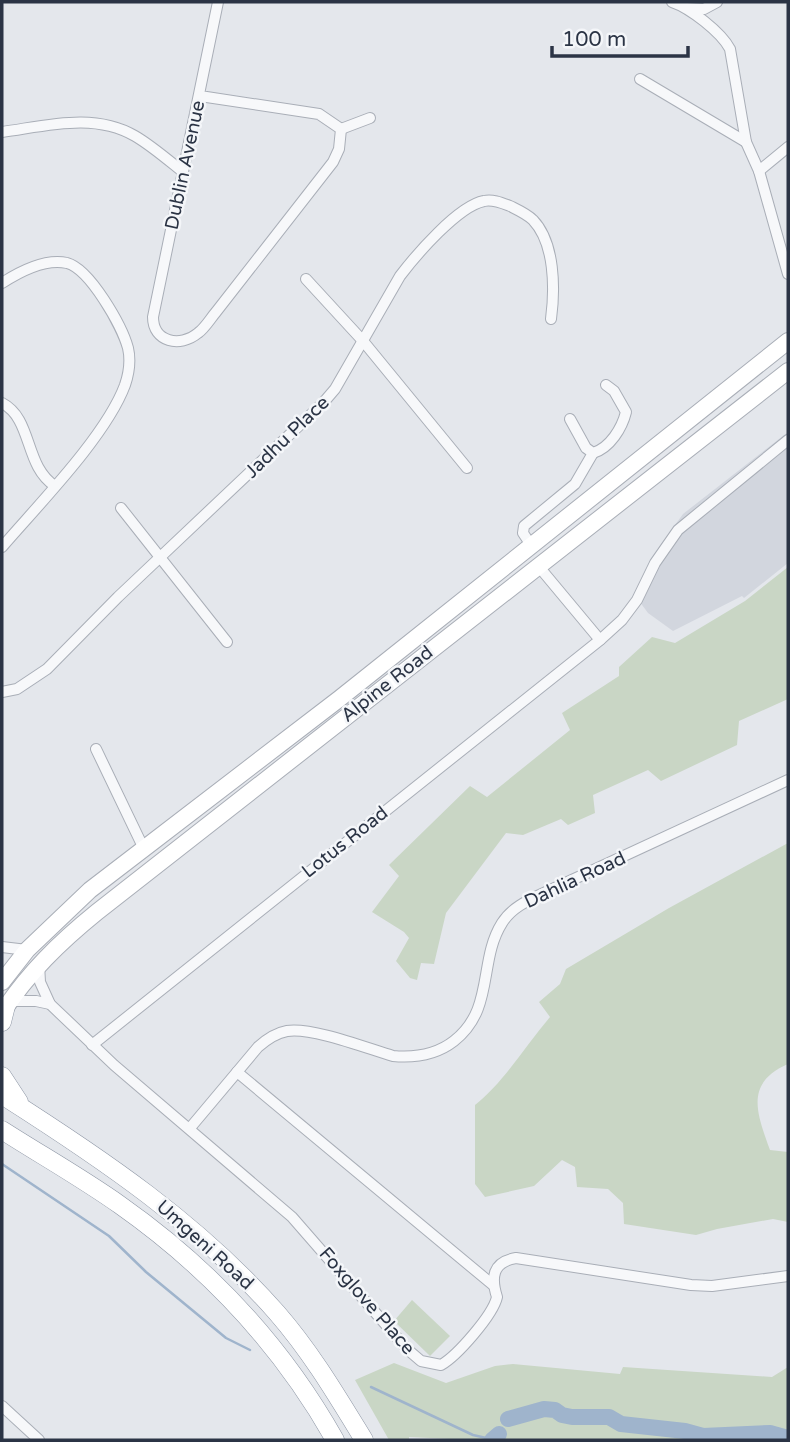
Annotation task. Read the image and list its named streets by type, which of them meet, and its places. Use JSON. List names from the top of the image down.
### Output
{
  "streets": {
    "highway": ["Umgeni Road"],
    "main road": ["Alpine Road"],
    "street": [
      "Dublin Avenue",
      "Jadhu Place",
      "Lotus Road",
      "Dahlia Road",
      "Foxglove Place"
    ]
  },
  "crossings": [
    ["Alpine Road", "Foxglove Place"],
    ["Lotus Road", "Foxglove Place"],
    ["Dahlia Road", "Foxglove Place"]
  ],
  "scale_bar": "100 m"
}
